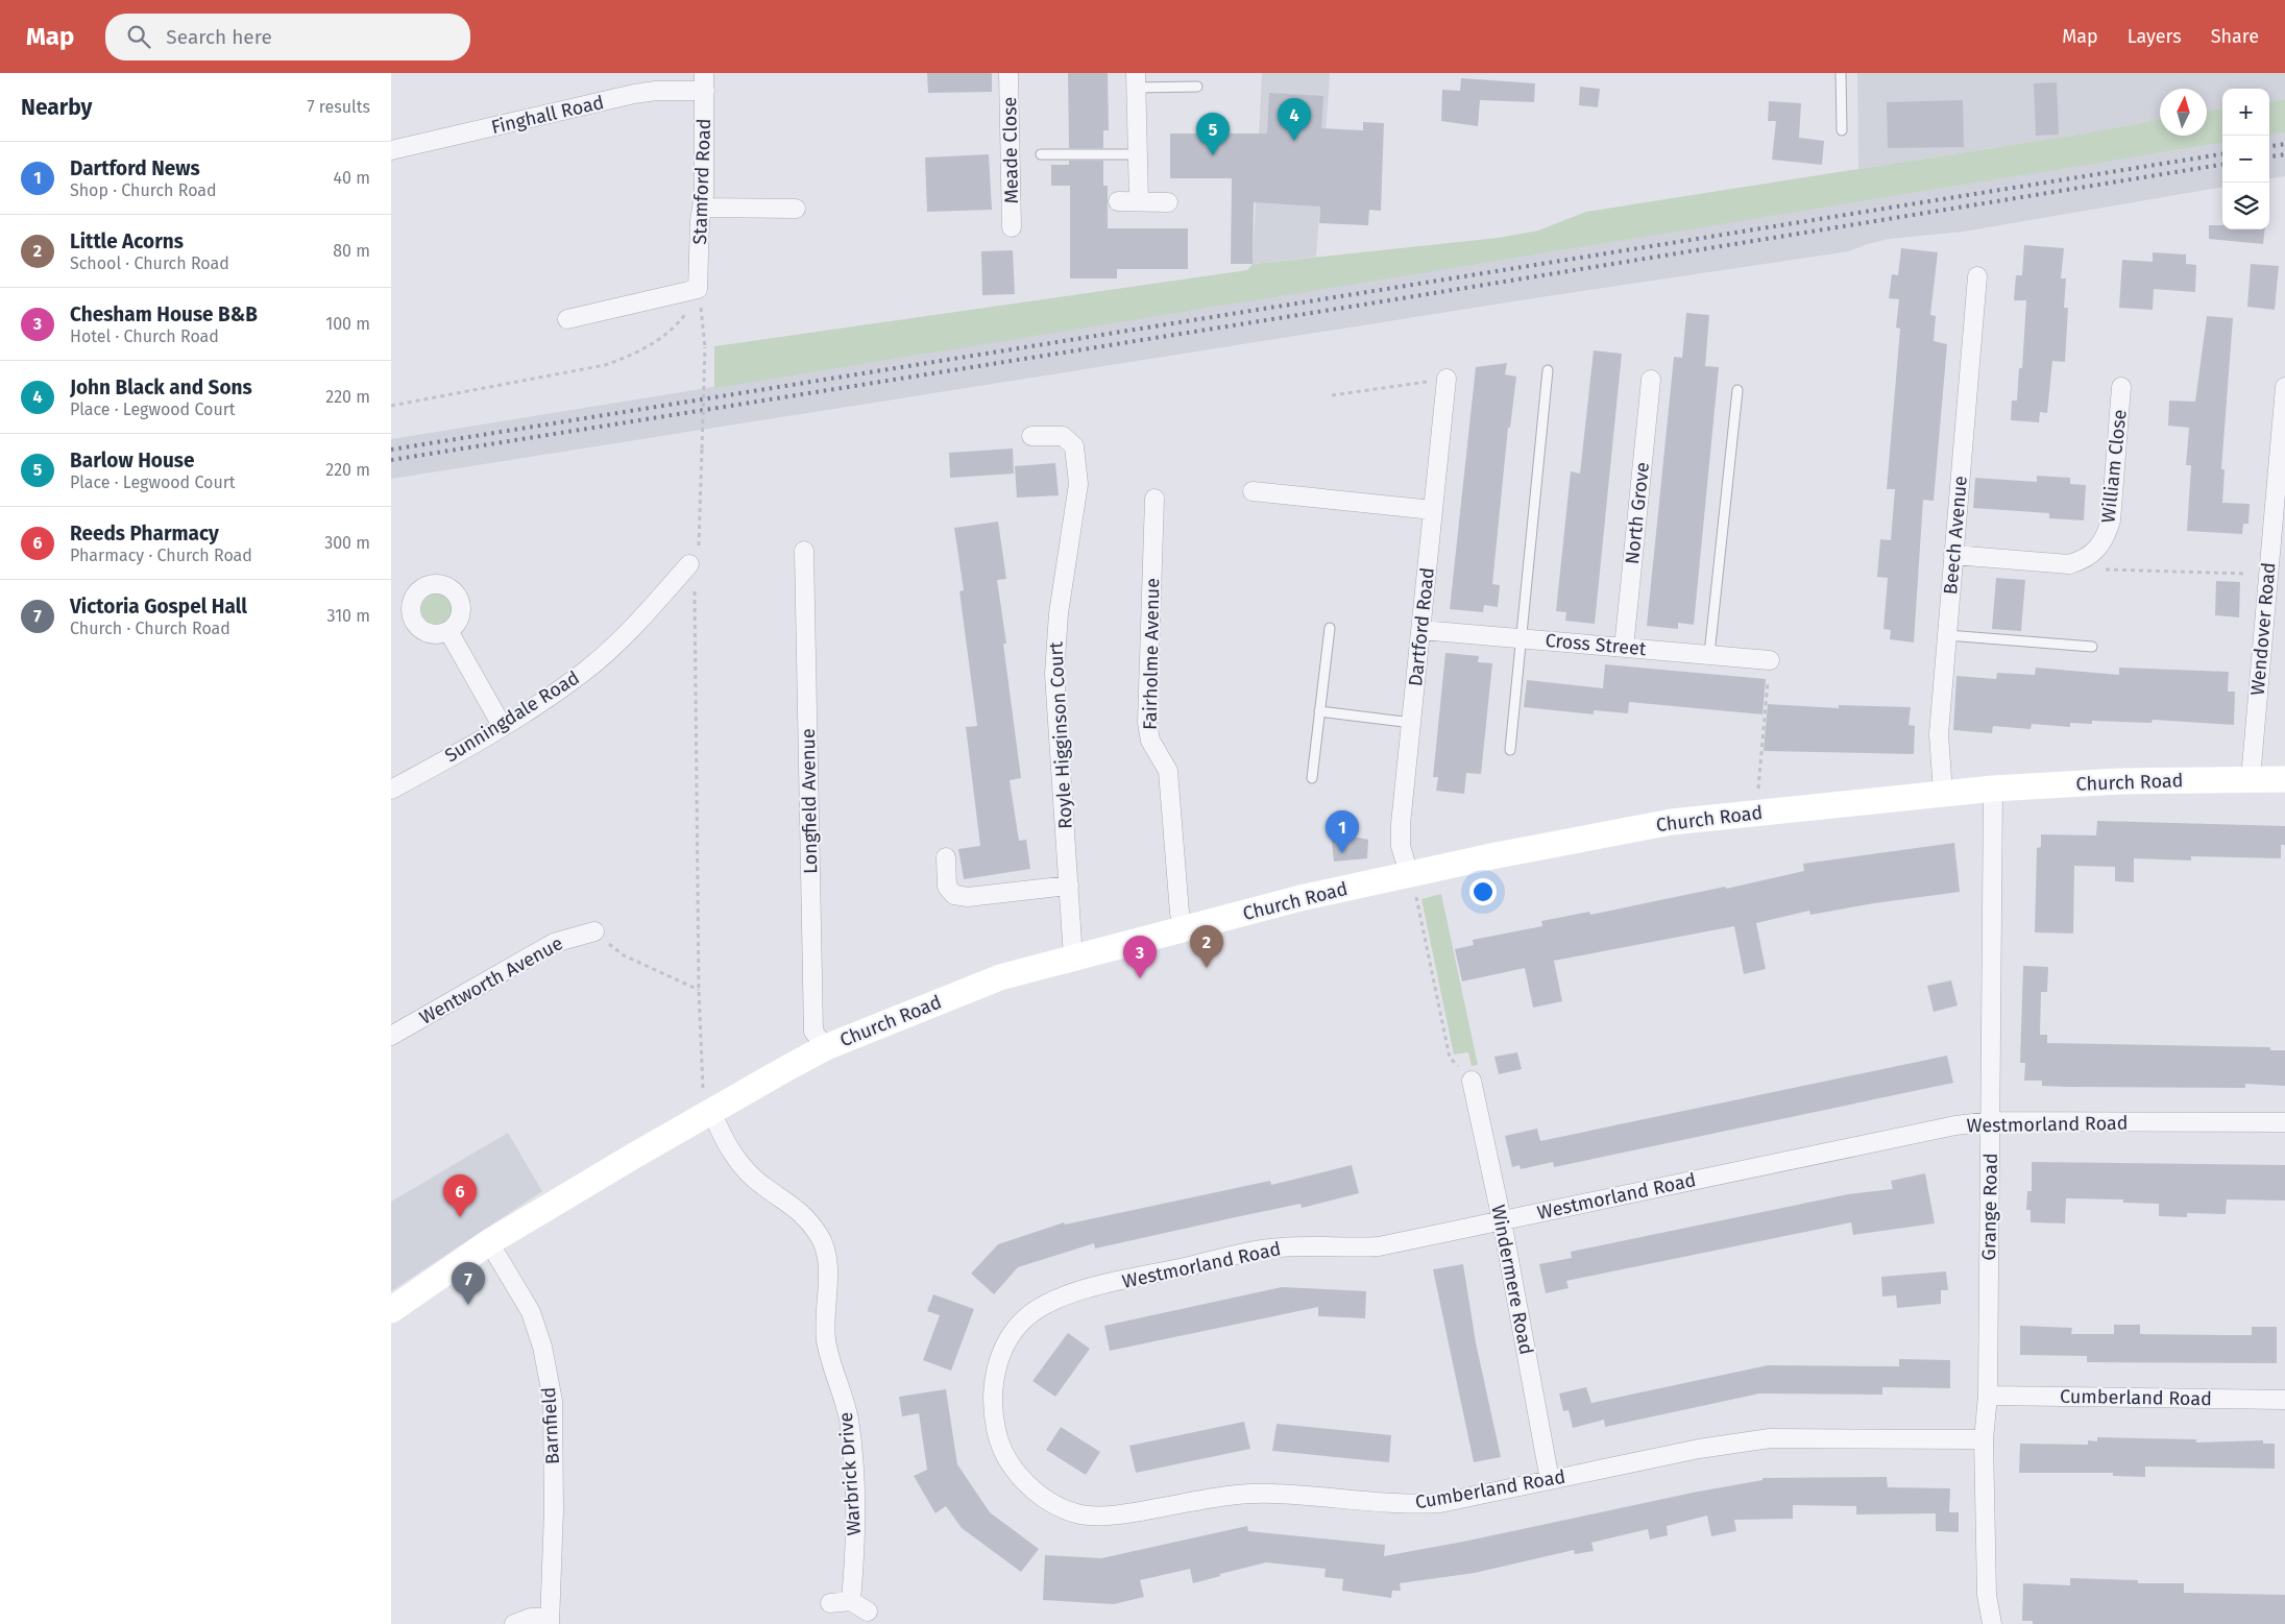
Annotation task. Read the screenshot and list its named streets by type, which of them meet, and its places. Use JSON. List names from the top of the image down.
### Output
{
  "streets": {
    "main road": ["Church Road"],
    "street": [
      "Finghall Road",
      "Meade Close",
      "Stamford Road",
      "William Close",
      "North Grove",
      "Beech Avenue",
      "Dartford Road",
      "Wendover Road",
      "Cross Street",
      "Fairholme Avenue",
      "Sunningdale Road",
      "Royle Higginson Court",
      "Longfield Avenue",
      "Wentworth Avenue",
      "Westmorland Road",
      "Grange Road",
      "Windermere Road",
      "Cumberland Road",
      "Barnfield",
      "Warbrick Drive"
    ]
  },
  "crossings": [
    ["Finghall Road", "Stamford Road"],
    ["William Close", "Beech Avenue"],
    ["North Grove", "Cross Street"],
    ["Beech Avenue", "Church Road"],
    ["Dartford Road", "Cross Street"],
    ["Dartford Road", "Church Road"],
    ["Wendover Road", "Church Road"],
    ["Fairholme Avenue", "Church Road"],
    ["Royle Higginson Court", "Church Road"],
    ["Church Road", "Longfield Avenue"],
    ["Church Road", "Grange Road"],
    ["Church Road", "Barnfield"],
    ["Church Road", "Warbrick Drive"],
    ["Westmorland Road", "Grange Road"],
    ["Westmorland Road", "Windermere Road"],
    ["Westmorland Road", "Cumberland Road"],
    ["Grange Road", "Cumberland Road"],
    ["Windermere Road", "Cumberland Road"]
  ],
  "north": "top",
  "page": {
    "header": "Map",
    "search": "Search here",
    "nav": ["Map", "Layers", "Share"],
    "heading": ["Nearby", "7 results"],
    "map_buttons": ["+", "−"],
    "pins": [
      "4",
      "5",
      "1",
      "2",
      "3",
      "6",
      "7"
    ],
    "list": [
      {
        "mark": "1",
        "name": "Dartford News",
        "note": "Shop · Church Road",
        "value": "40 m"
      },
      {
        "mark": "2",
        "name": "Little Acorns",
        "note": "School · Church Road",
        "value": "80 m"
      },
      {
        "mark": "3",
        "name": "Chesham House B&B",
        "note": "Hotel · Church Road",
        "value": "100 m"
      },
      {
        "mark": "4",
        "name": "John Black and Sons",
        "note": "Place · Legwood Court",
        "value": "220 m"
      },
      {
        "mark": "5",
        "name": "Barlow House",
        "note": "Place · Legwood Court",
        "value": "220 m"
      },
      {
        "mark": "6",
        "name": "Reeds Pharmacy",
        "note": "Pharmacy · Church Road",
        "value": "300 m"
      },
      {
        "mark": "7",
        "name": "Victoria Gospel Hall",
        "note": "Church · Church Road",
        "value": "310 m"
      }
    ]
  }
}
